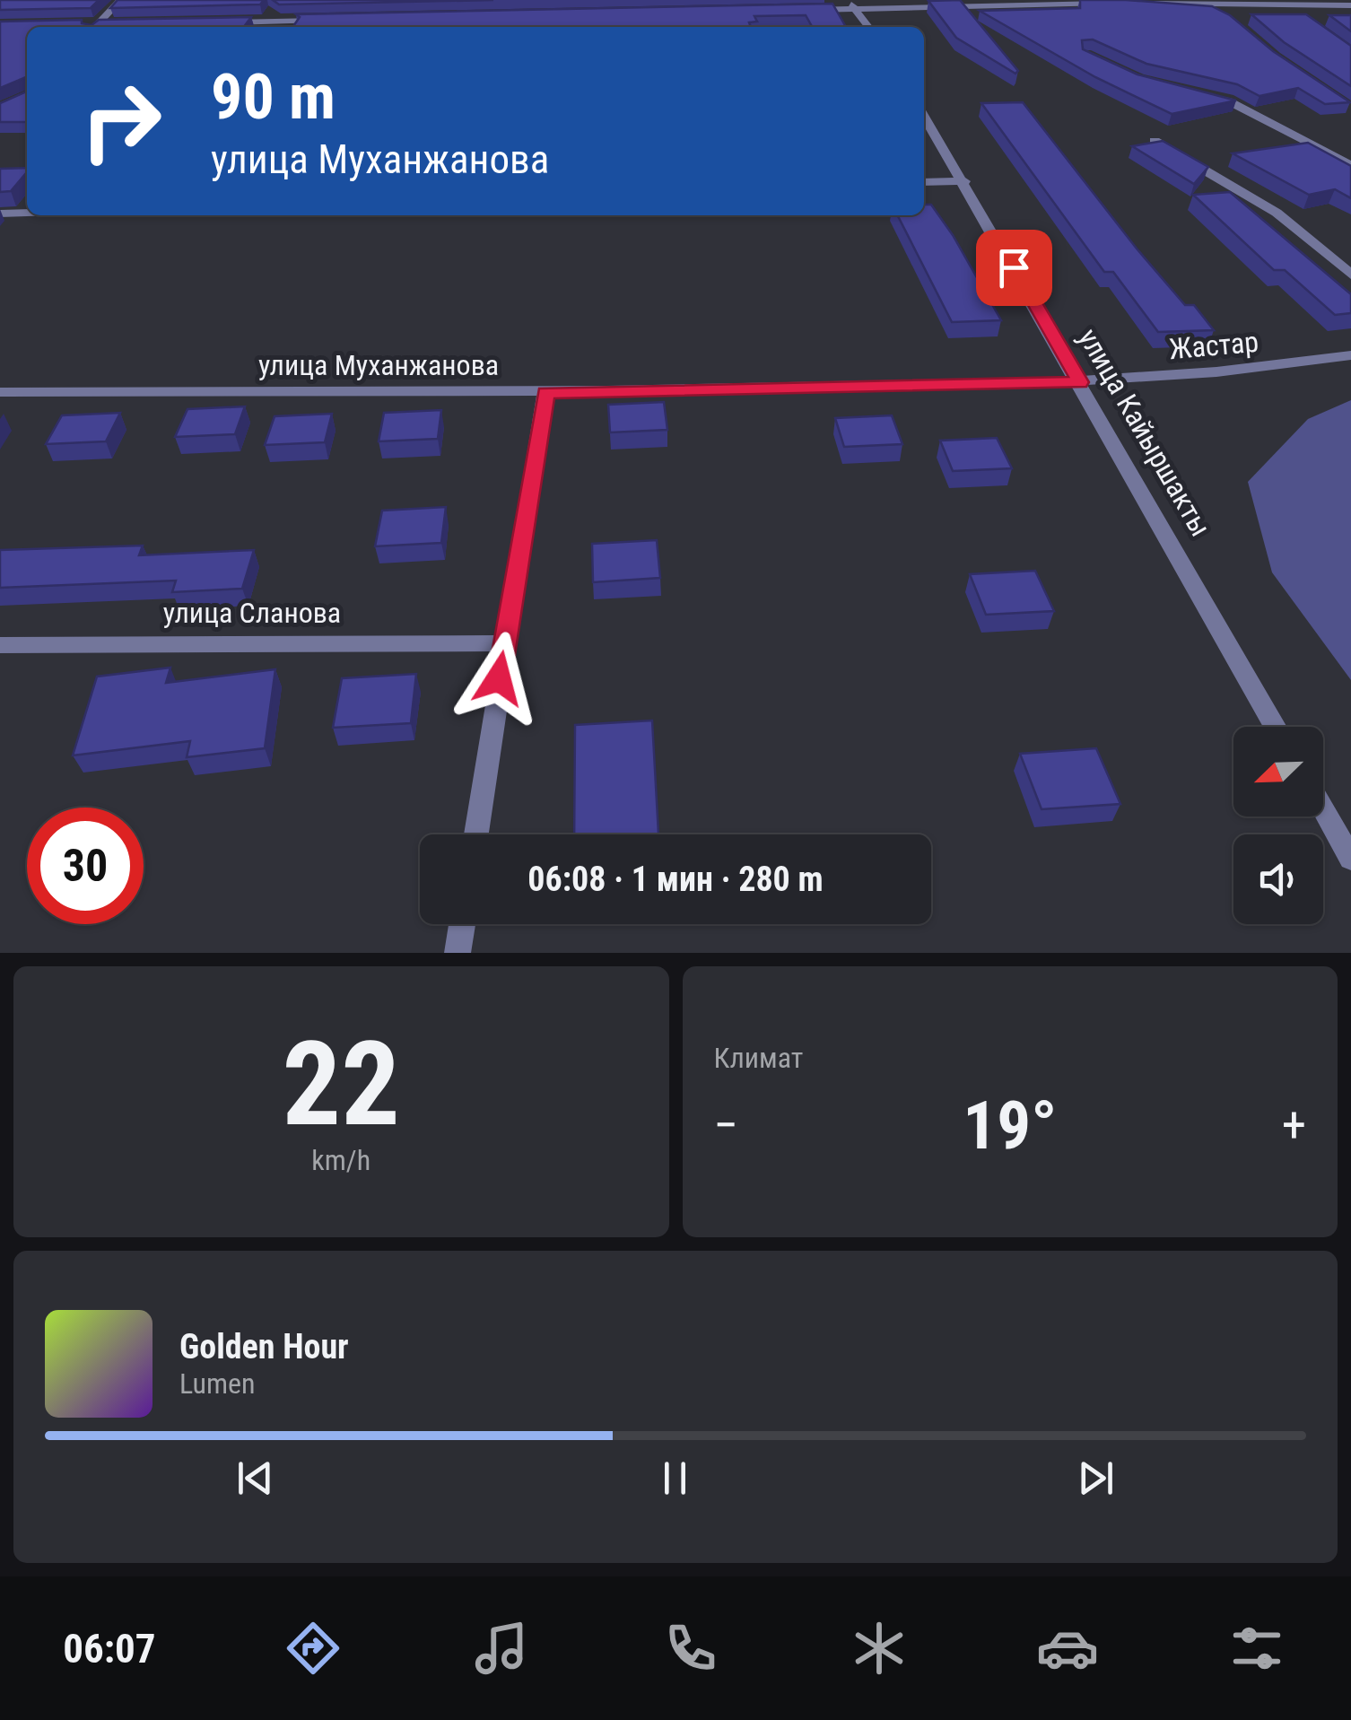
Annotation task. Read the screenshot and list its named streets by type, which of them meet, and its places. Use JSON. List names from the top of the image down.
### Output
{
  "streets": {
    "street": [
      "Жастар",
      "улица Муханжанова",
      "улица Кайыршакты",
      "улица Сланова"
    ]
  },
  "crossings": [
    ["Жастар", "улица Муханжанова"],
    ["Жастар", "улица Кайыршакты"],
    ["улица Муханжанова", "улица Кайыршакты"]
  ],
  "north": "bottom left",
  "page": {
    "turn": ["90 m", "улица Муханжанова"],
    "limit": "30",
    "trip": "06:08 · 1 мин · 280 m",
    "tile": [
      ["22", "km/h"],
      "Климат"
    ],
    "heat": ["−", "19°", "+"],
    "song": ["Golden Hour", "Lumen"],
    "tabs": "06:07"
  }
}
